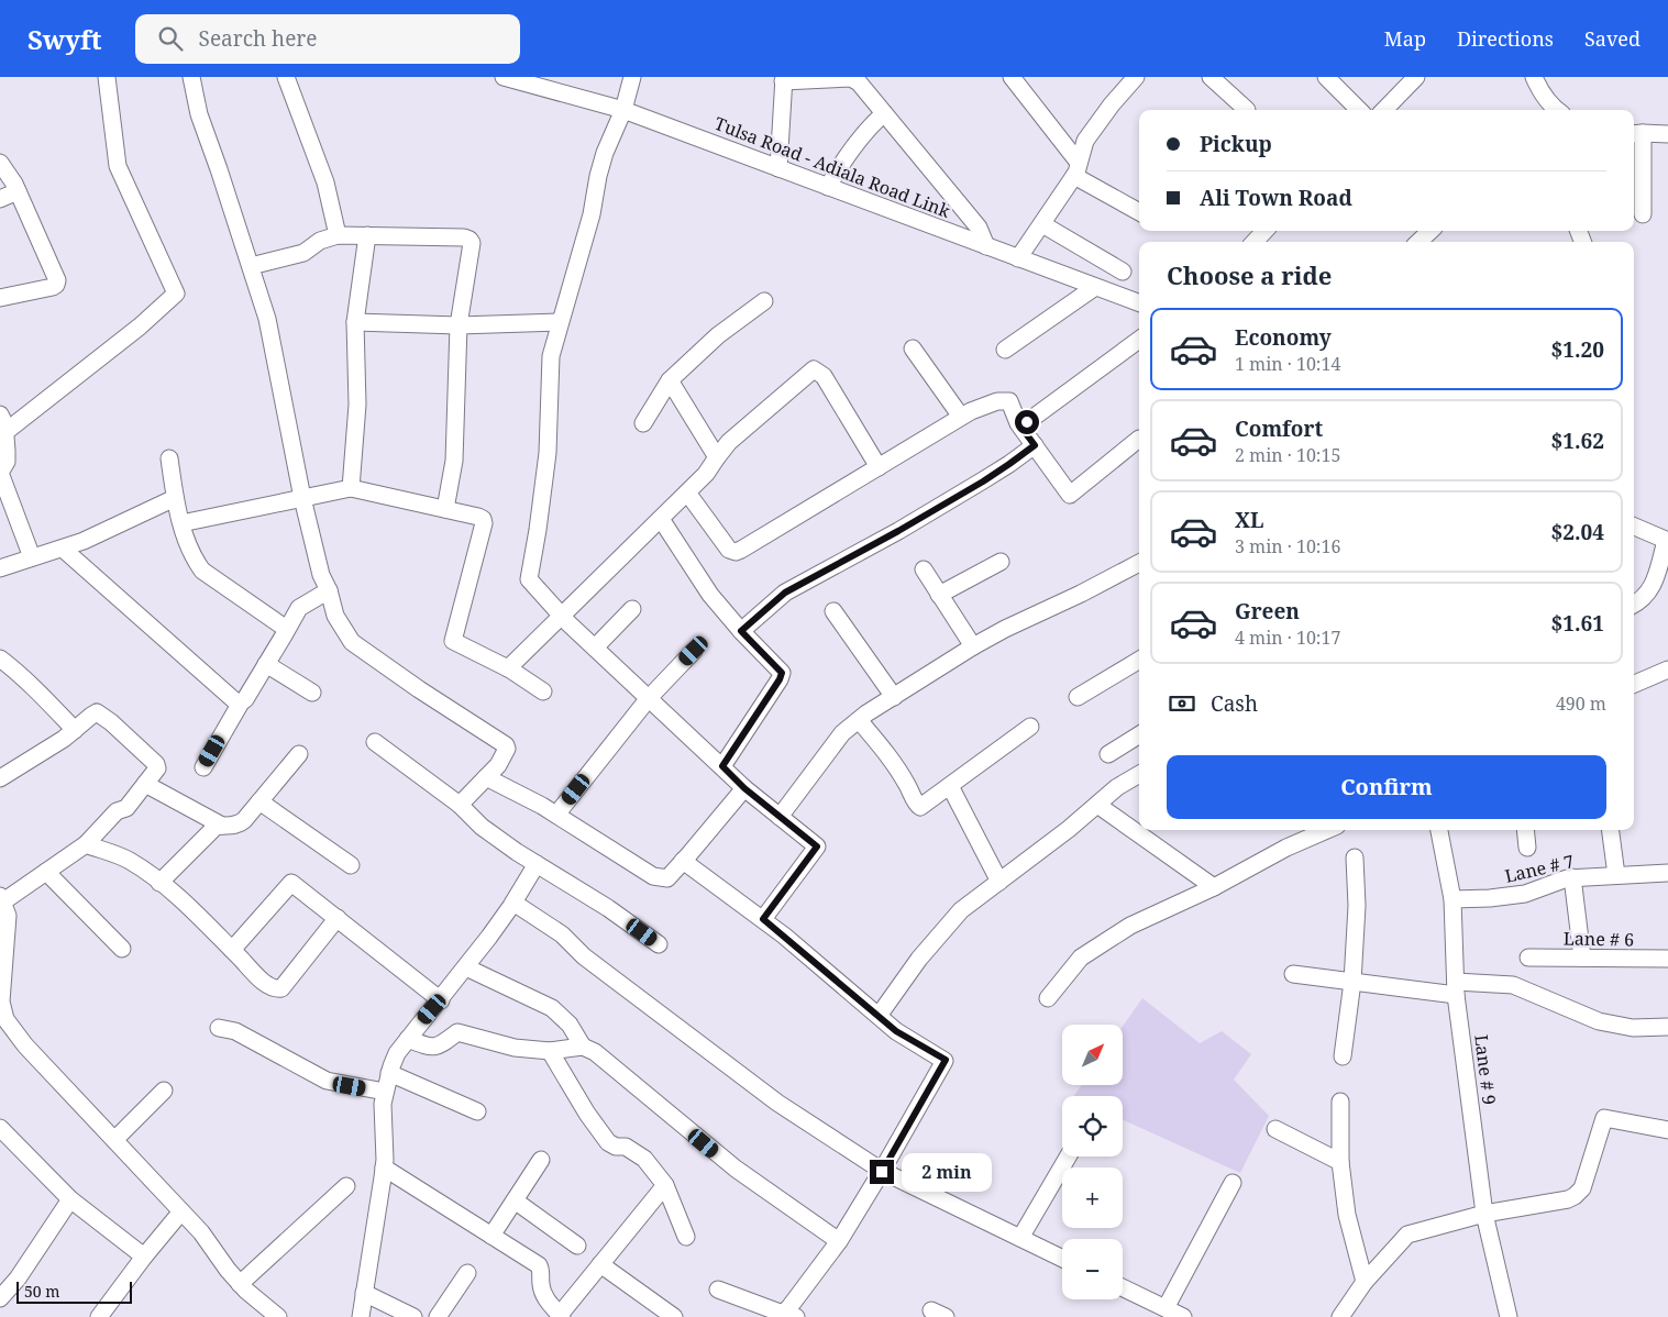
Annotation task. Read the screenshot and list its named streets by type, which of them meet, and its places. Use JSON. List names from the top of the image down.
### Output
{
  "streets": {
    "street": [
      "Tulsa Road - Adiala Road Link",
      "Lane # 7",
      "Lane # 6",
      "Lane # 9"
    ]
  },
  "crossings": [
    ["Lane # 7", "Lane # 9"]
  ],
  "scale_bar": "50 m",
  "north": "top right",
  "page": {
    "header": "Swyft",
    "search": "Search here",
    "nav": ["Map", "Directions", "Saved"],
    "banner": ["Pickup", "Ali Town Road"],
    "heading": "Choose a ride",
    "list": [
      {
        "name": "Economy",
        "note": "1 min · 10:14",
        "value": "$1.20"
      },
      {
        "name": "Comfort",
        "note": "2 min · 10:15",
        "value": "$1.62"
      },
      {
        "name": "XL",
        "note": "3 min · 10:16",
        "value": "$2.04"
      },
      {
        "name": "Green",
        "note": "4 min · 10:17",
        "value": "$1.61"
      }
    ],
    "pay": ["Cash", "490 m"],
    "buttons": "Confirm",
    "map_buttons": ["+", "−"],
    "bubble": "2 min",
    "scale": "50 m"
  }
}
